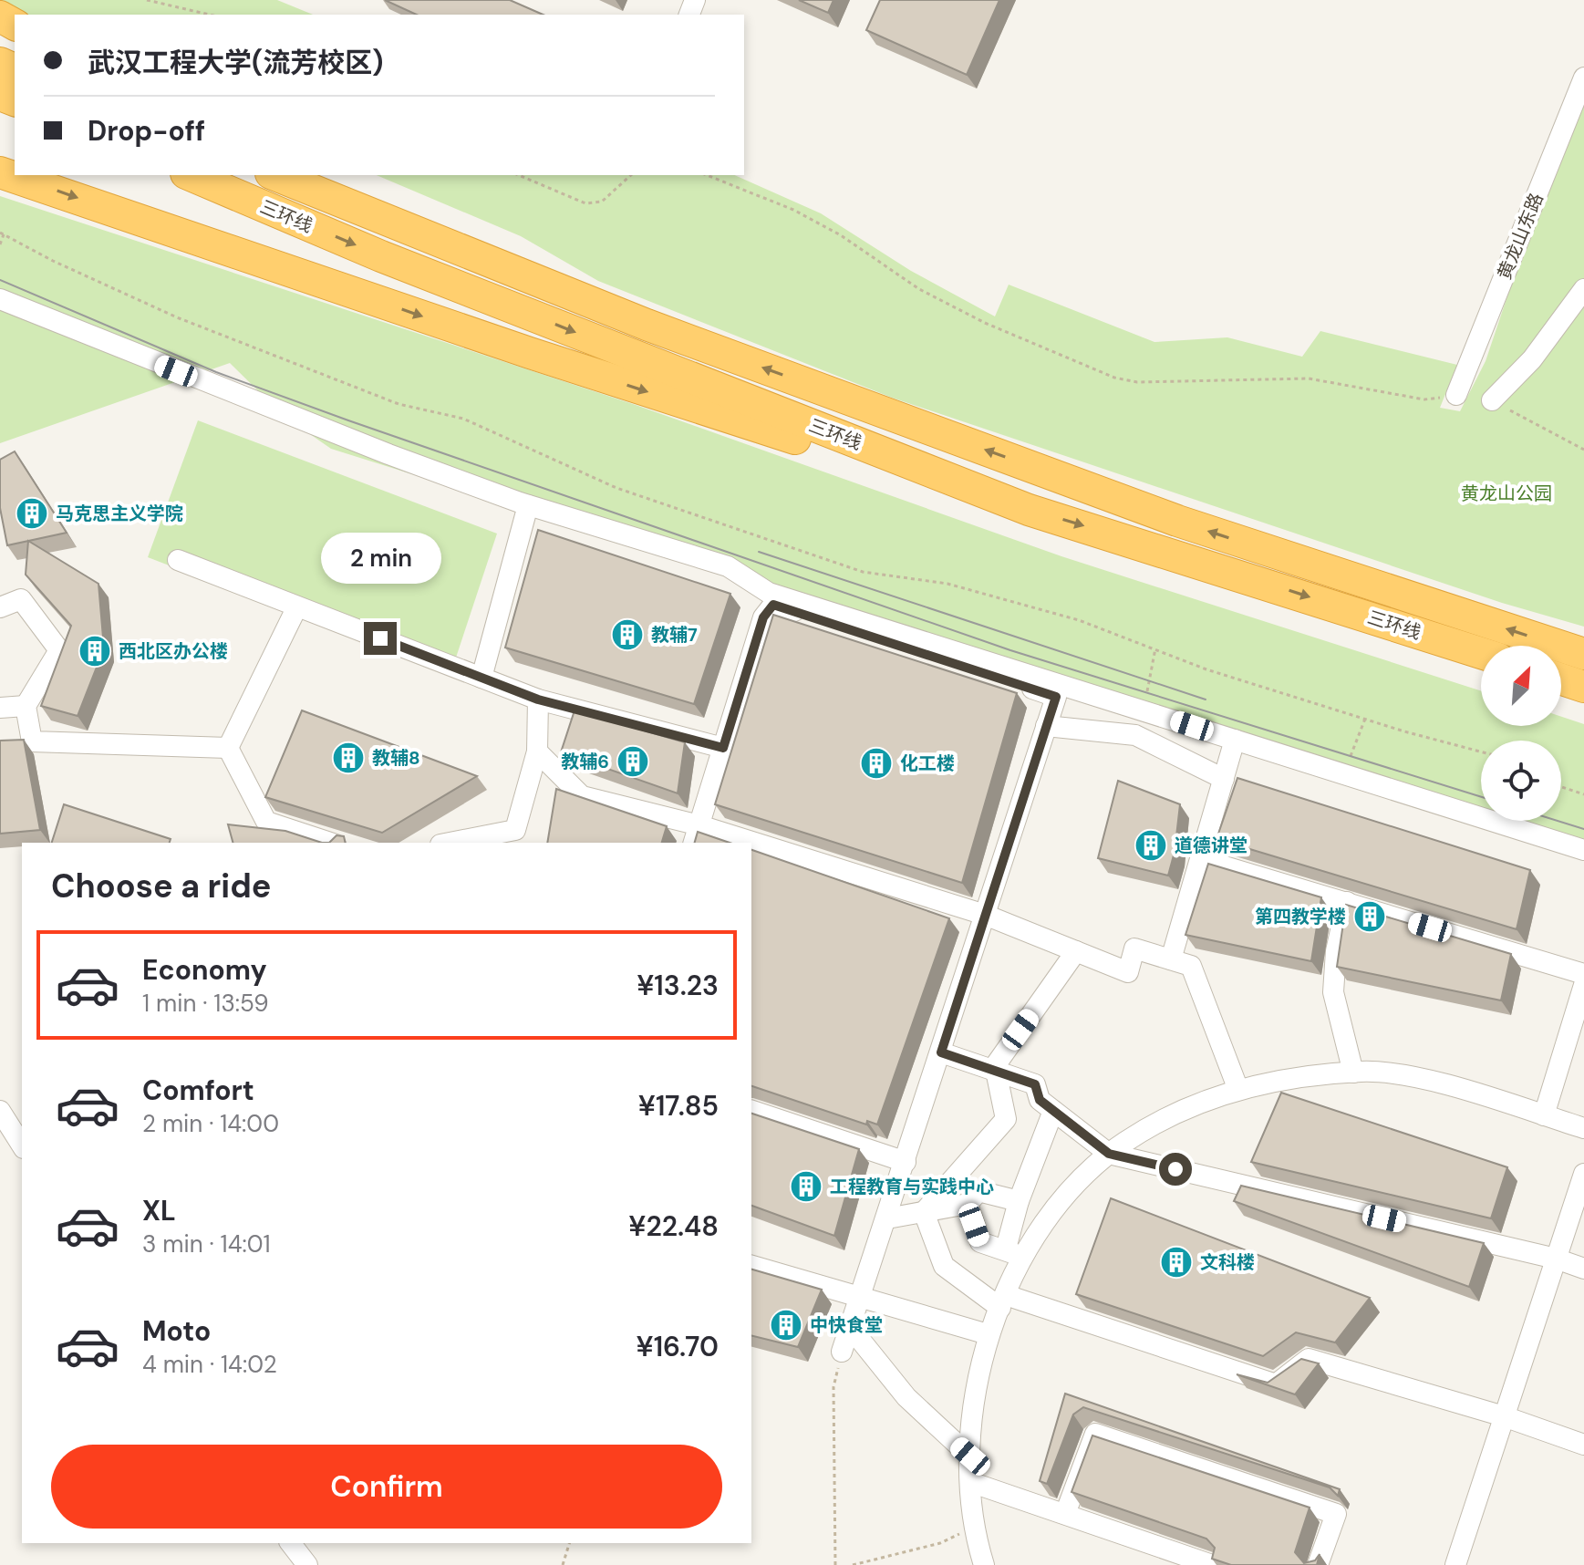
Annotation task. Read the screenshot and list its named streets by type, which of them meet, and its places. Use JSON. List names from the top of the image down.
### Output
{
  "streets": {
    "highway": ["三环线"],
    "street": ["黄龙山东路"]
  },
  "parks": ["黄龙山公园"],
  "places": {
    "building": [
      "马克思主义学院",
      "教辅7",
      "西北区办公楼",
      "教辅8",
      "教辅6",
      "化工楼",
      "道德讲堂",
      "第四教学楼",
      "工程教育与实践中心",
      "文科楼",
      "中快食堂"
    ]
  },
  "north": "top right",
  "page": {
    "banner": ["武汉工程大学(流芳校区)", "Drop-off"],
    "bubble": "2 min",
    "heading": "Choose a ride",
    "list": [
      {
        "name": "Economy",
        "note": "1 min · 13:59",
        "value": "¥13.23"
      },
      {
        "name": "Comfort",
        "note": "2 min · 14:00",
        "value": "¥17.85"
      },
      {
        "name": "XL",
        "note": "3 min · 14:01",
        "value": "¥22.48"
      },
      {
        "name": "Moto",
        "note": "4 min · 14:02",
        "value": "¥16.70"
      }
    ],
    "buttons": "Confirm"
  }
}
